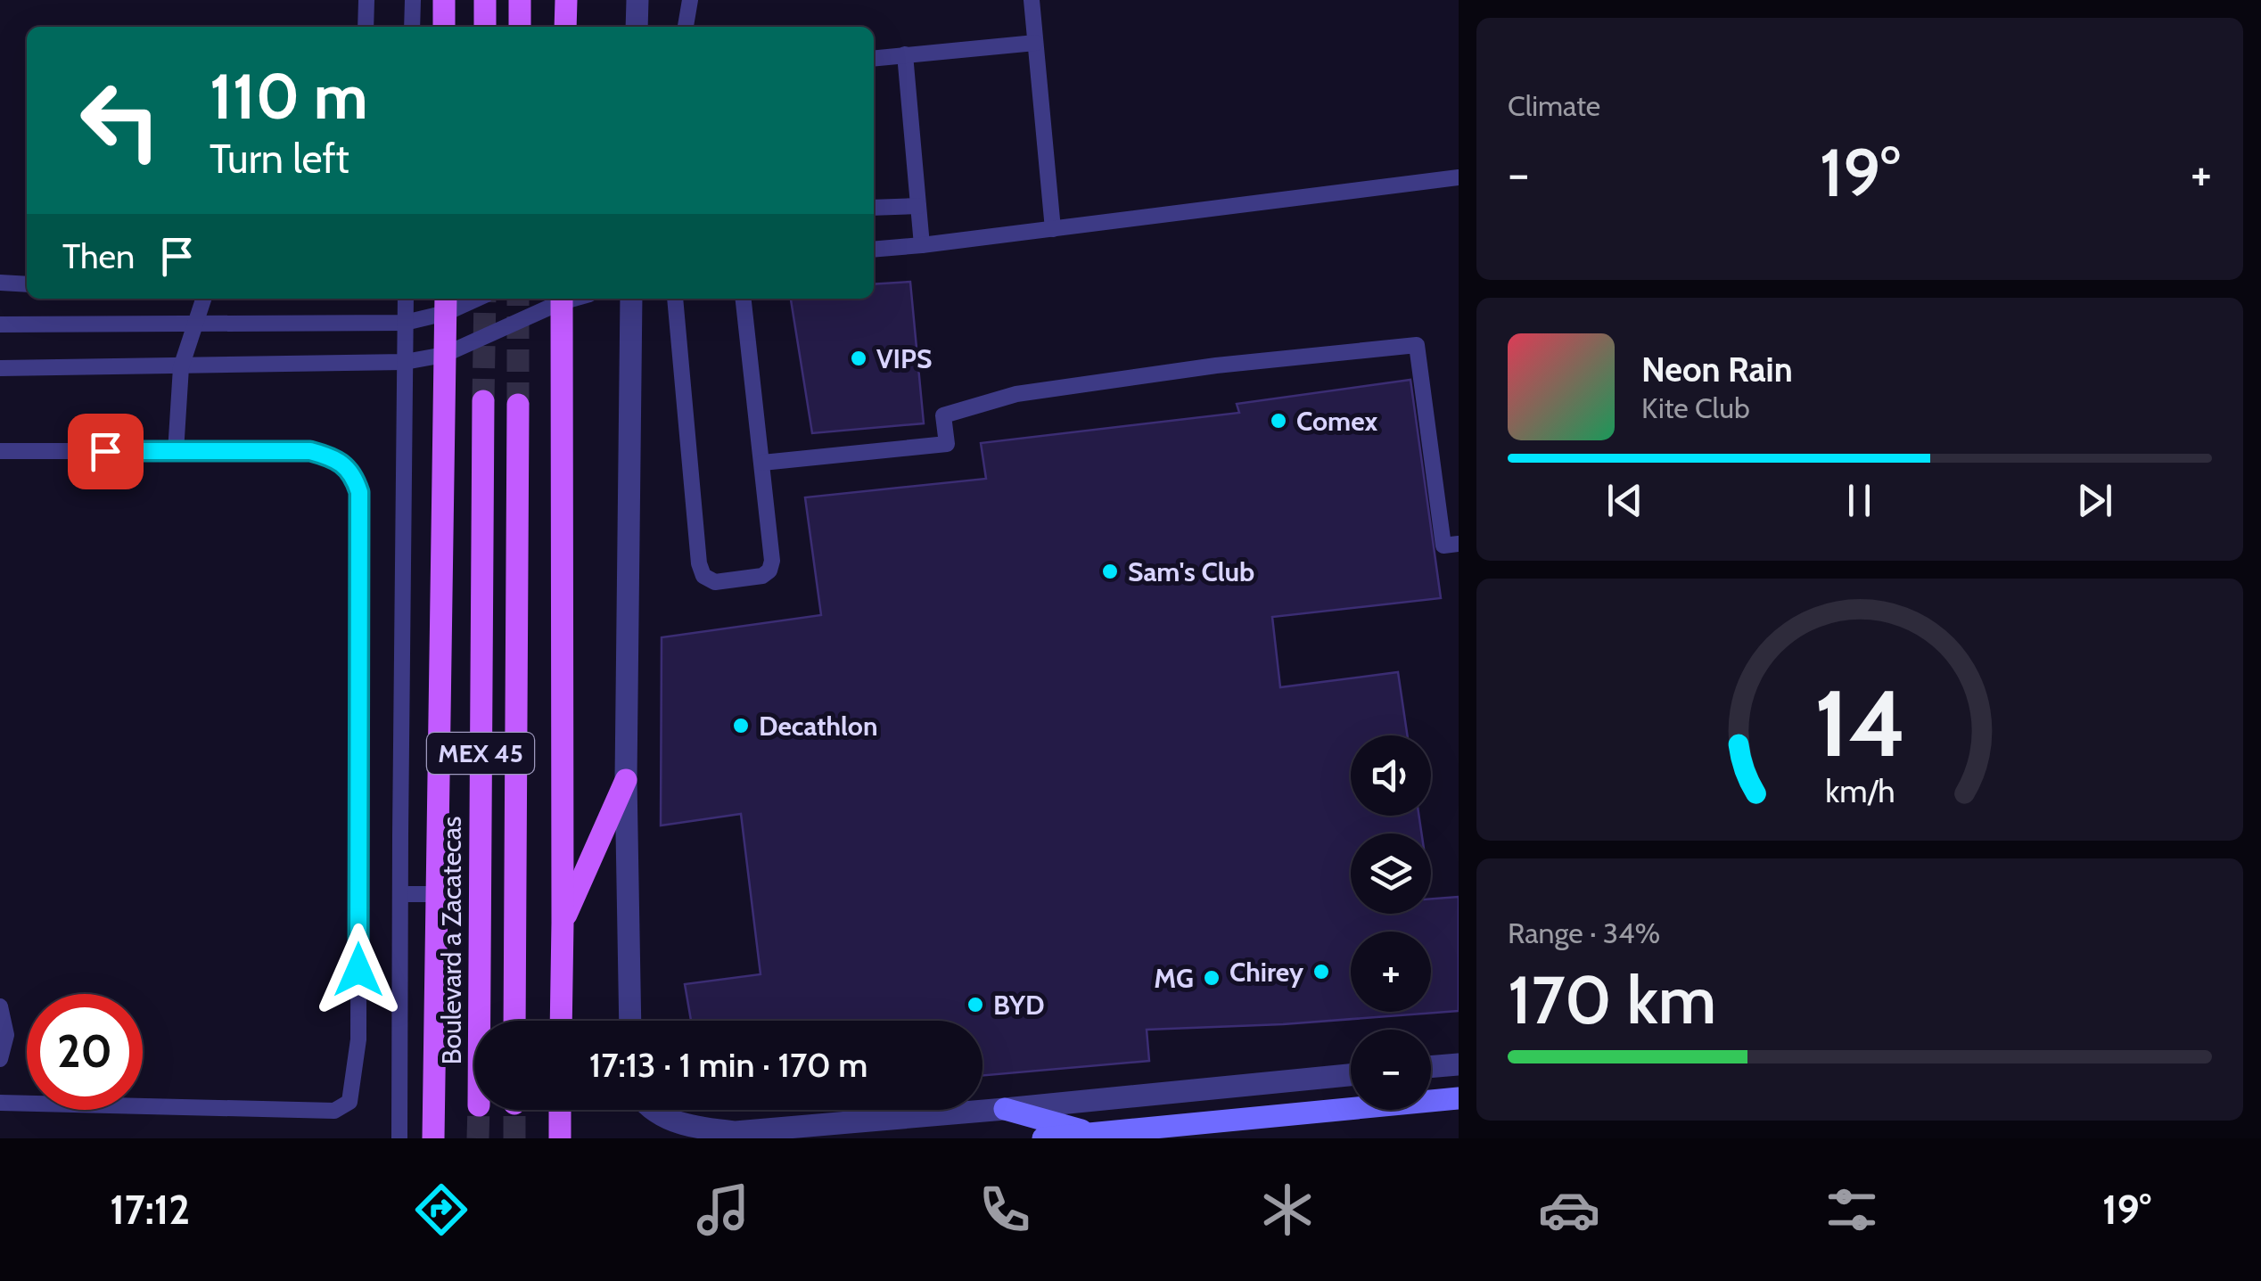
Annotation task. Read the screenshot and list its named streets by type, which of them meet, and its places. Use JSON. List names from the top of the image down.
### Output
{
  "streets": {
    "main road": ["MEX 45", "Boulevard a Zacatecas"]
  },
  "places": [
    "VIPS",
    "Comex",
    "Sam's Club",
    "Decathlon",
    "Chirey",
    "MG",
    "BYD"
  ],
  "page": {
    "tile": [
      "Climate",
      ["Range · 34%", "170 km"]
    ],
    "turn": ["110 m", "Turn left"],
    "heat": ["−", "19°", "+"],
    "then": "Then",
    "song": ["Neon Rain", "Kite Club"],
    "map_buttons": ["+", "−"],
    "limit": "20",
    "trip": "17:13 · 1 min · 170 m",
    "tabs": ["17:12", "19°"],
    "gauge": ["14", "km/h"]
  }
}
